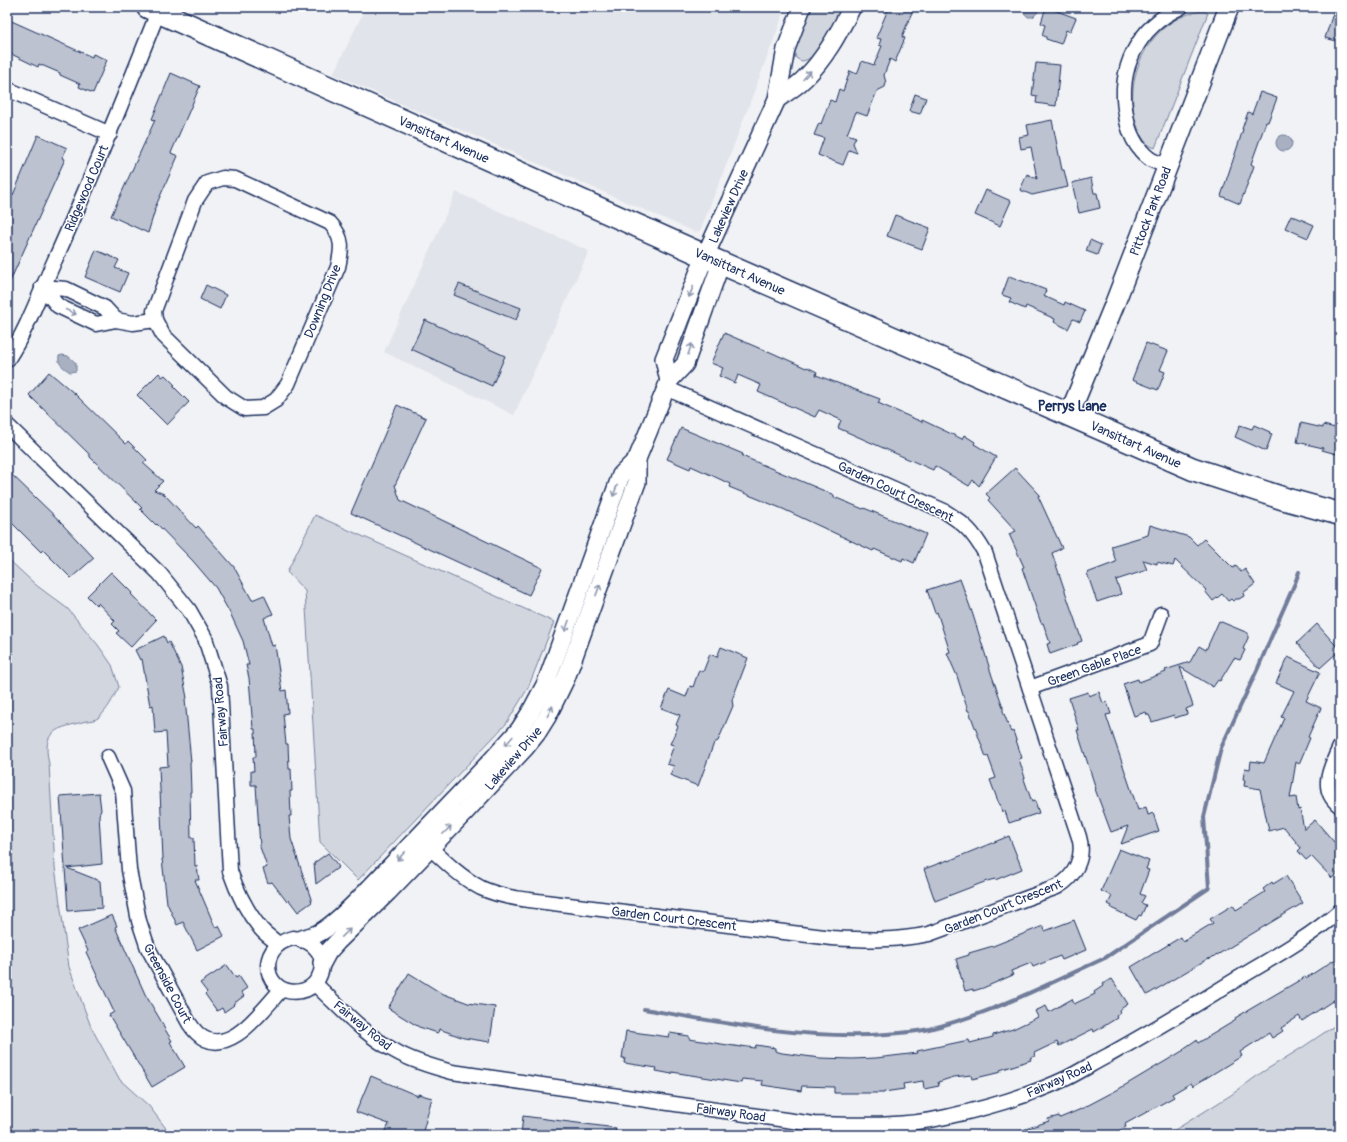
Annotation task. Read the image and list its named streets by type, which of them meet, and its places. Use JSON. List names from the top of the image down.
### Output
{
  "streets": {
    "main road": ["Vansittart Avenue", "Pittock Park Road"],
    "street": [
      "Ridgewood Court",
      "Lakeview Drive",
      "Downing Drive",
      "Garden Court Crescent",
      "Green Gable Place",
      "Fairway Road",
      "Greenside Court"
    ]
  },
  "crossings": [
    ["Vansittart Avenue", "Ridgewood Court"],
    ["Vansittart Avenue", "Lakeview Drive"],
    ["Vansittart Avenue", "Pittock Park Road"],
    ["Lakeview Drive", "Garden Court Crescent"],
    ["Lakeview Drive", "Fairway Road"],
    ["Lakeview Drive", "Greenside Court"],
    ["Garden Court Crescent", "Green Gable Place"],
    ["Fairway Road", "Greenside Court"]
  ],
  "districts": ["Perrys Lane"]
}
